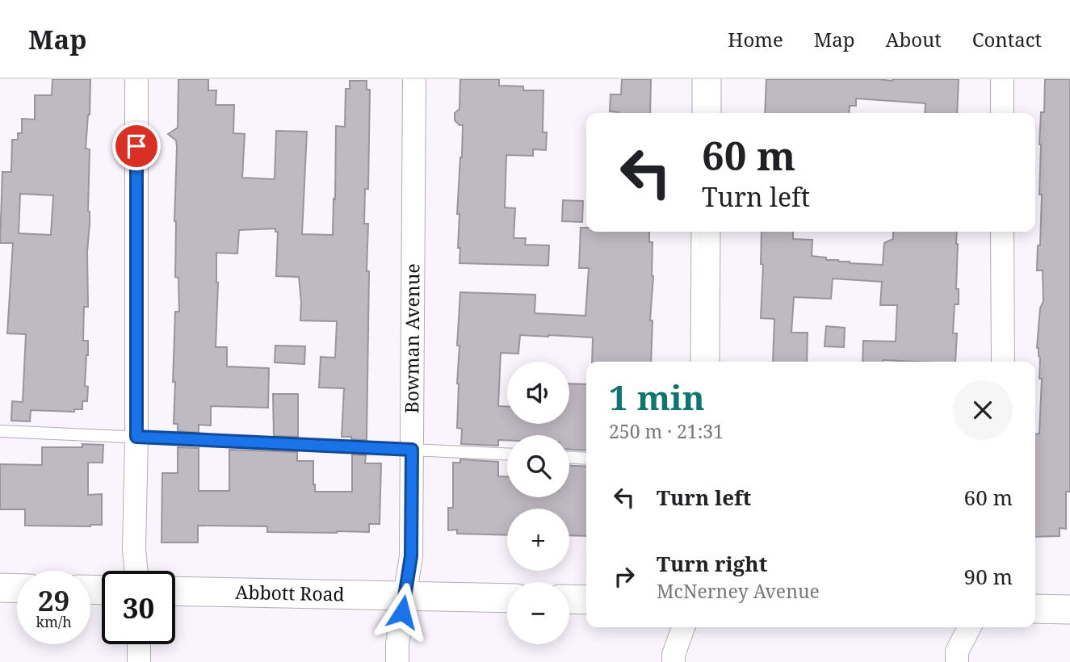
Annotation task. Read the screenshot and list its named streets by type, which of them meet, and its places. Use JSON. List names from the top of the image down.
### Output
{
  "streets": {
    "street": ["Bowman Avenue", "Abbott Road"]
  },
  "crossings": [
    ["Bowman Avenue", "Abbott Road"]
  ],
  "page": {
    "header": "Map",
    "nav": [
      "Home",
      "Map",
      "About",
      "Contact"
    ],
    "turn": ["60 m", "Turn left"],
    "map_buttons": ["+", "−"],
    "heading": ["1 min", "250 m · 21:31"],
    "list": [
      {
        "name": "Turn left",
        "value": "60 m"
      },
      {
        "name": "Turn right",
        "note": "McNerney Avenue",
        "value": "90 m"
      }
    ],
    "speed": "29 km/h",
    "limit": "30"
  }
}
